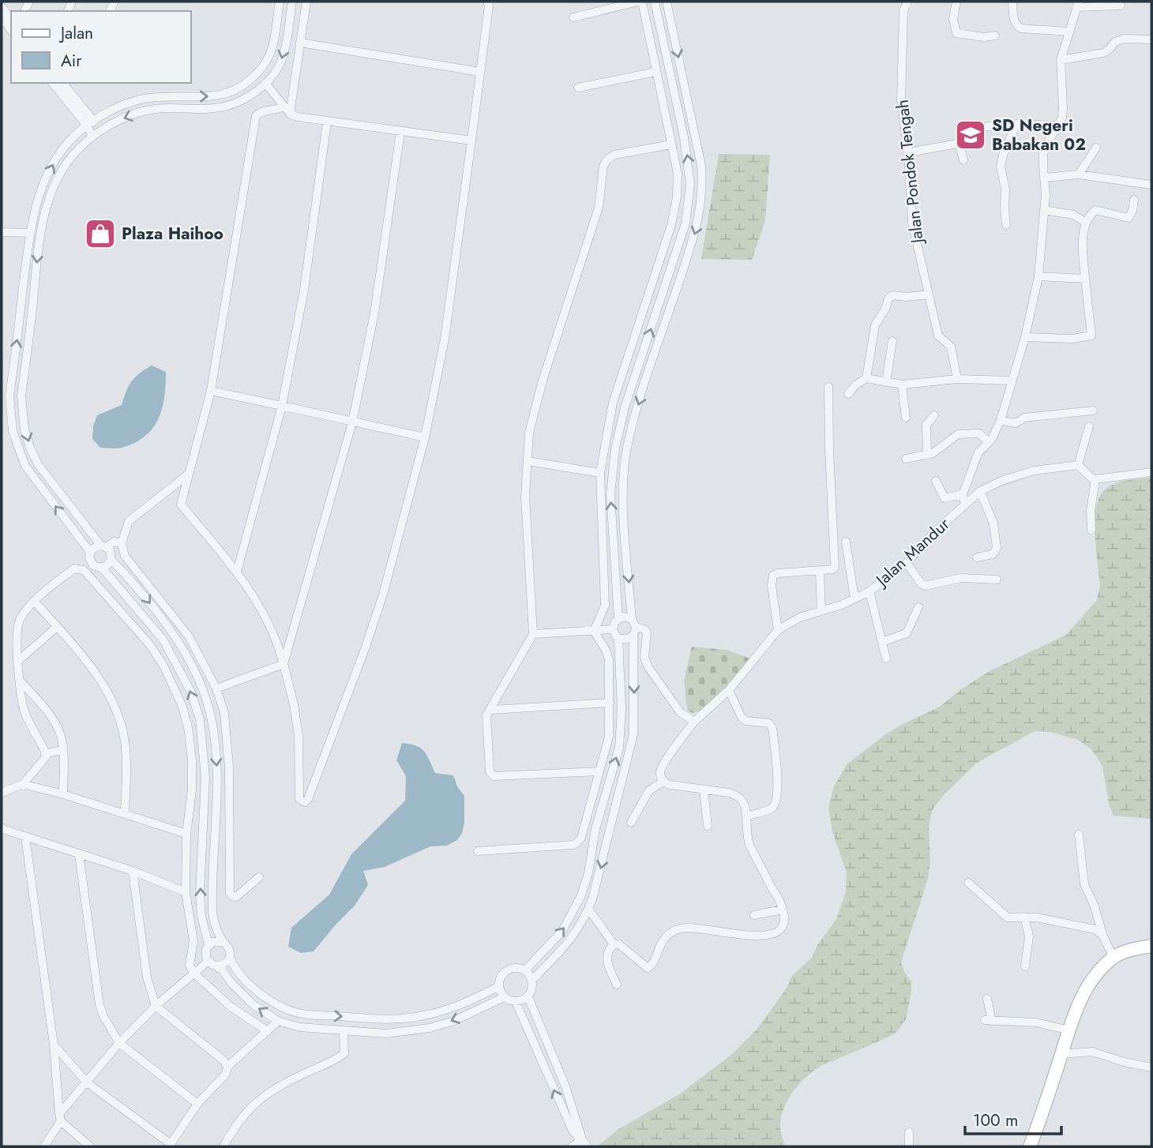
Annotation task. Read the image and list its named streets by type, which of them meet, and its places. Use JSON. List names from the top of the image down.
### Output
{
  "streets": {
    "street": ["Jalan Pondok Tengah", "Jalan Mandur"]
  },
  "places": {
    "school or university": ["SD Negeri Babakan 02"],
    "shop": ["Plaza Haihoo"]
  },
  "legend": ["Jalan", "Air"],
  "scale_bar": "100 m"
}
